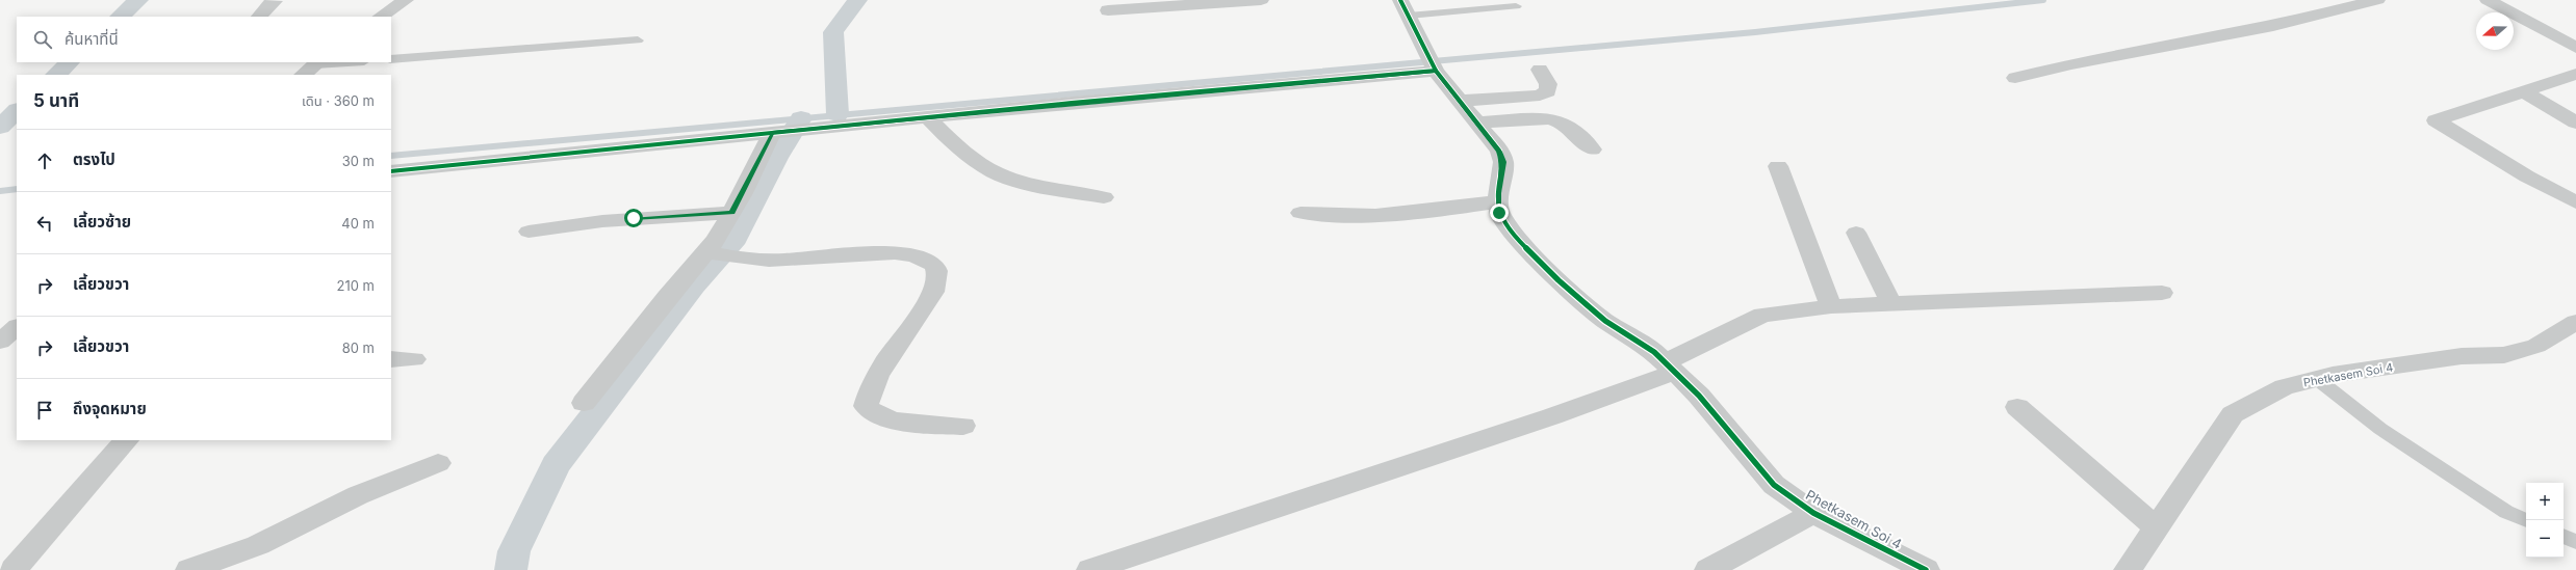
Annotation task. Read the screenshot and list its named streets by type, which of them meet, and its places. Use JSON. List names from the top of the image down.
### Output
{
  "streets": {
    "street": ["Phetkasem Soi 4"]
  },
  "north": "left",
  "page": {
    "search": "ค้นหาที่นี่",
    "heading": ["5 นาที", "เดิน · 360 m"],
    "list": [
      ["ตรงไป", "30 m"],
      ["เลี้ยวซ้าย", "40 m"],
      ["เลี้ยวขวา", "210 m"],
      ["เลี้ยวขวา", "80 m"],
      "ถึงจุดหมาย"
    ],
    "map_buttons": ["+", "−"]
  }
}
